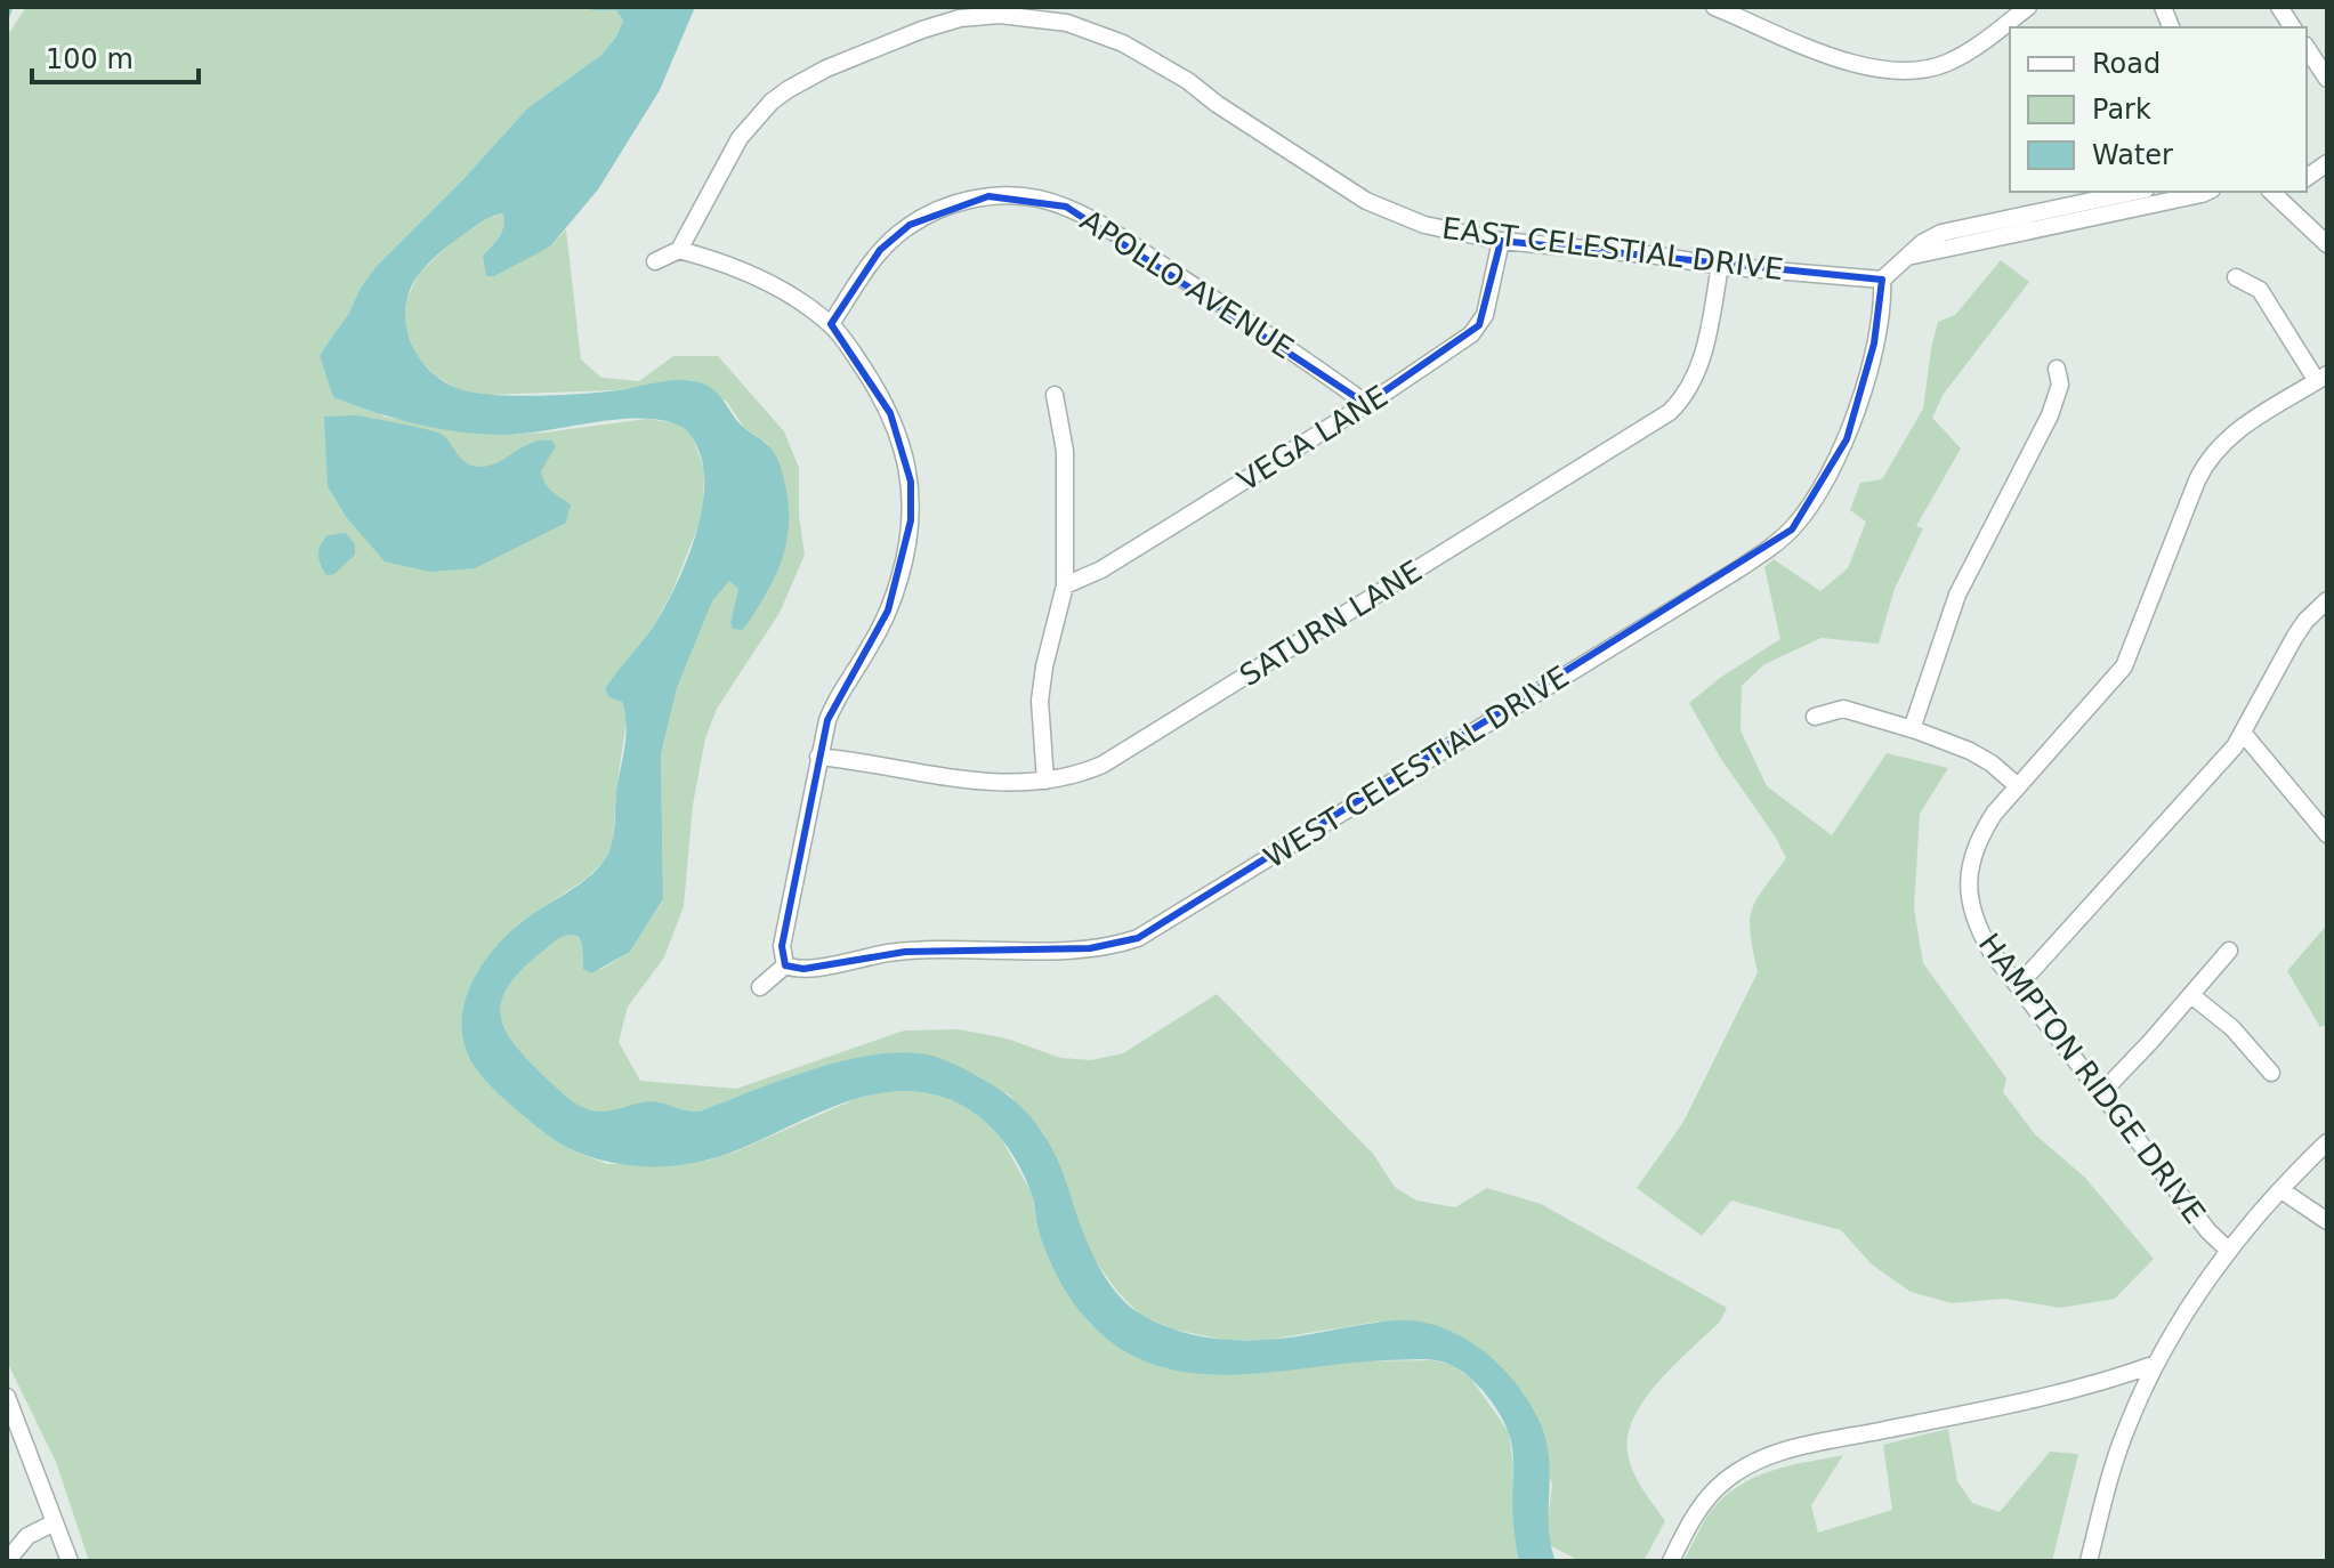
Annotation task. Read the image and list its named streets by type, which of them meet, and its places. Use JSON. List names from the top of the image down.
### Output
{
  "streets": {
    "street": [
      "EAST CELESTIAL DRIVE",
      "APOLLO AVENUE",
      "VEGA LANE",
      "SATURN LANE",
      "WEST CELESTIAL DRIVE",
      "HAMPTON RIDGE DRIVE"
    ]
  },
  "crossings": [
    ["EAST CELESTIAL DRIVE", "VEGA LANE"],
    ["EAST CELESTIAL DRIVE", "SATURN LANE"],
    ["EAST CELESTIAL DRIVE", "WEST CELESTIAL DRIVE"],
    ["APOLLO AVENUE", "VEGA LANE"]
  ],
  "legend": ["Road", "Park", "Water"],
  "scale_bar": "100 m"
}
